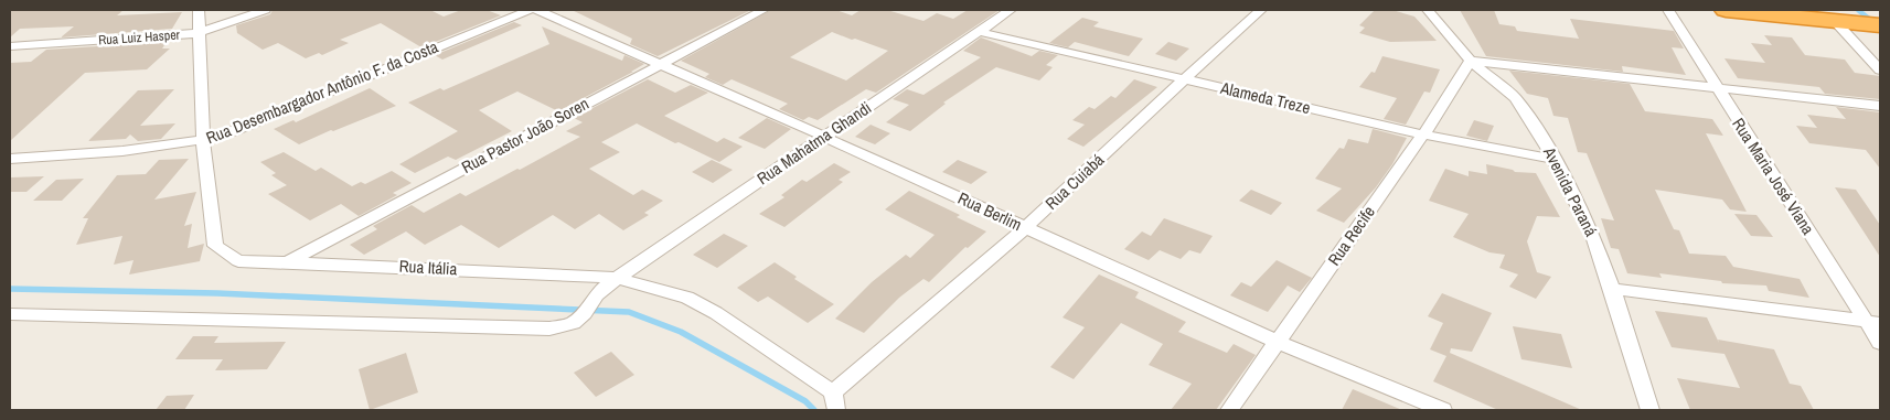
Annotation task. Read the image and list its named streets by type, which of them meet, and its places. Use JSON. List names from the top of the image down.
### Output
{
  "streets": {
    "street": [
      "Rua Luiz Hasper",
      "Rua Desembargador Antônio F. da Costa",
      "Alameda Treze",
      "Rua Pastor João Soren",
      "Rua Mahatma Ghandi",
      "Rua Maria José Viana",
      "Rua Cuiabá",
      "Avenida Paraná",
      "Rua Berlim",
      "Rua Recife",
      "Rua Itália"
    ]
  },
  "crossings": [
    ["Rua Luiz Hasper", "Rua Itália"],
    ["Rua Desembargador Antônio F. da Costa", "Rua Itália"],
    ["Alameda Treze", "Rua Mahatma Ghandi"],
    ["Alameda Treze", "Rua Cuiabá"],
    ["Alameda Treze", "Avenida Paraná"],
    ["Alameda Treze", "Rua Recife"],
    ["Rua Pastor João Soren", "Rua Berlim"],
    ["Rua Pastor João Soren", "Rua Itália"],
    ["Rua Mahatma Ghandi", "Rua Berlim"],
    ["Rua Mahatma Ghandi", "Rua Itália"],
    ["Rua Cuiabá", "Rua Berlim"],
    ["Rua Cuiabá", "Rua Itália"],
    ["Avenida Paraná", "Rua Recife"],
    ["Rua Berlim", "Rua Recife"]
  ]
}
